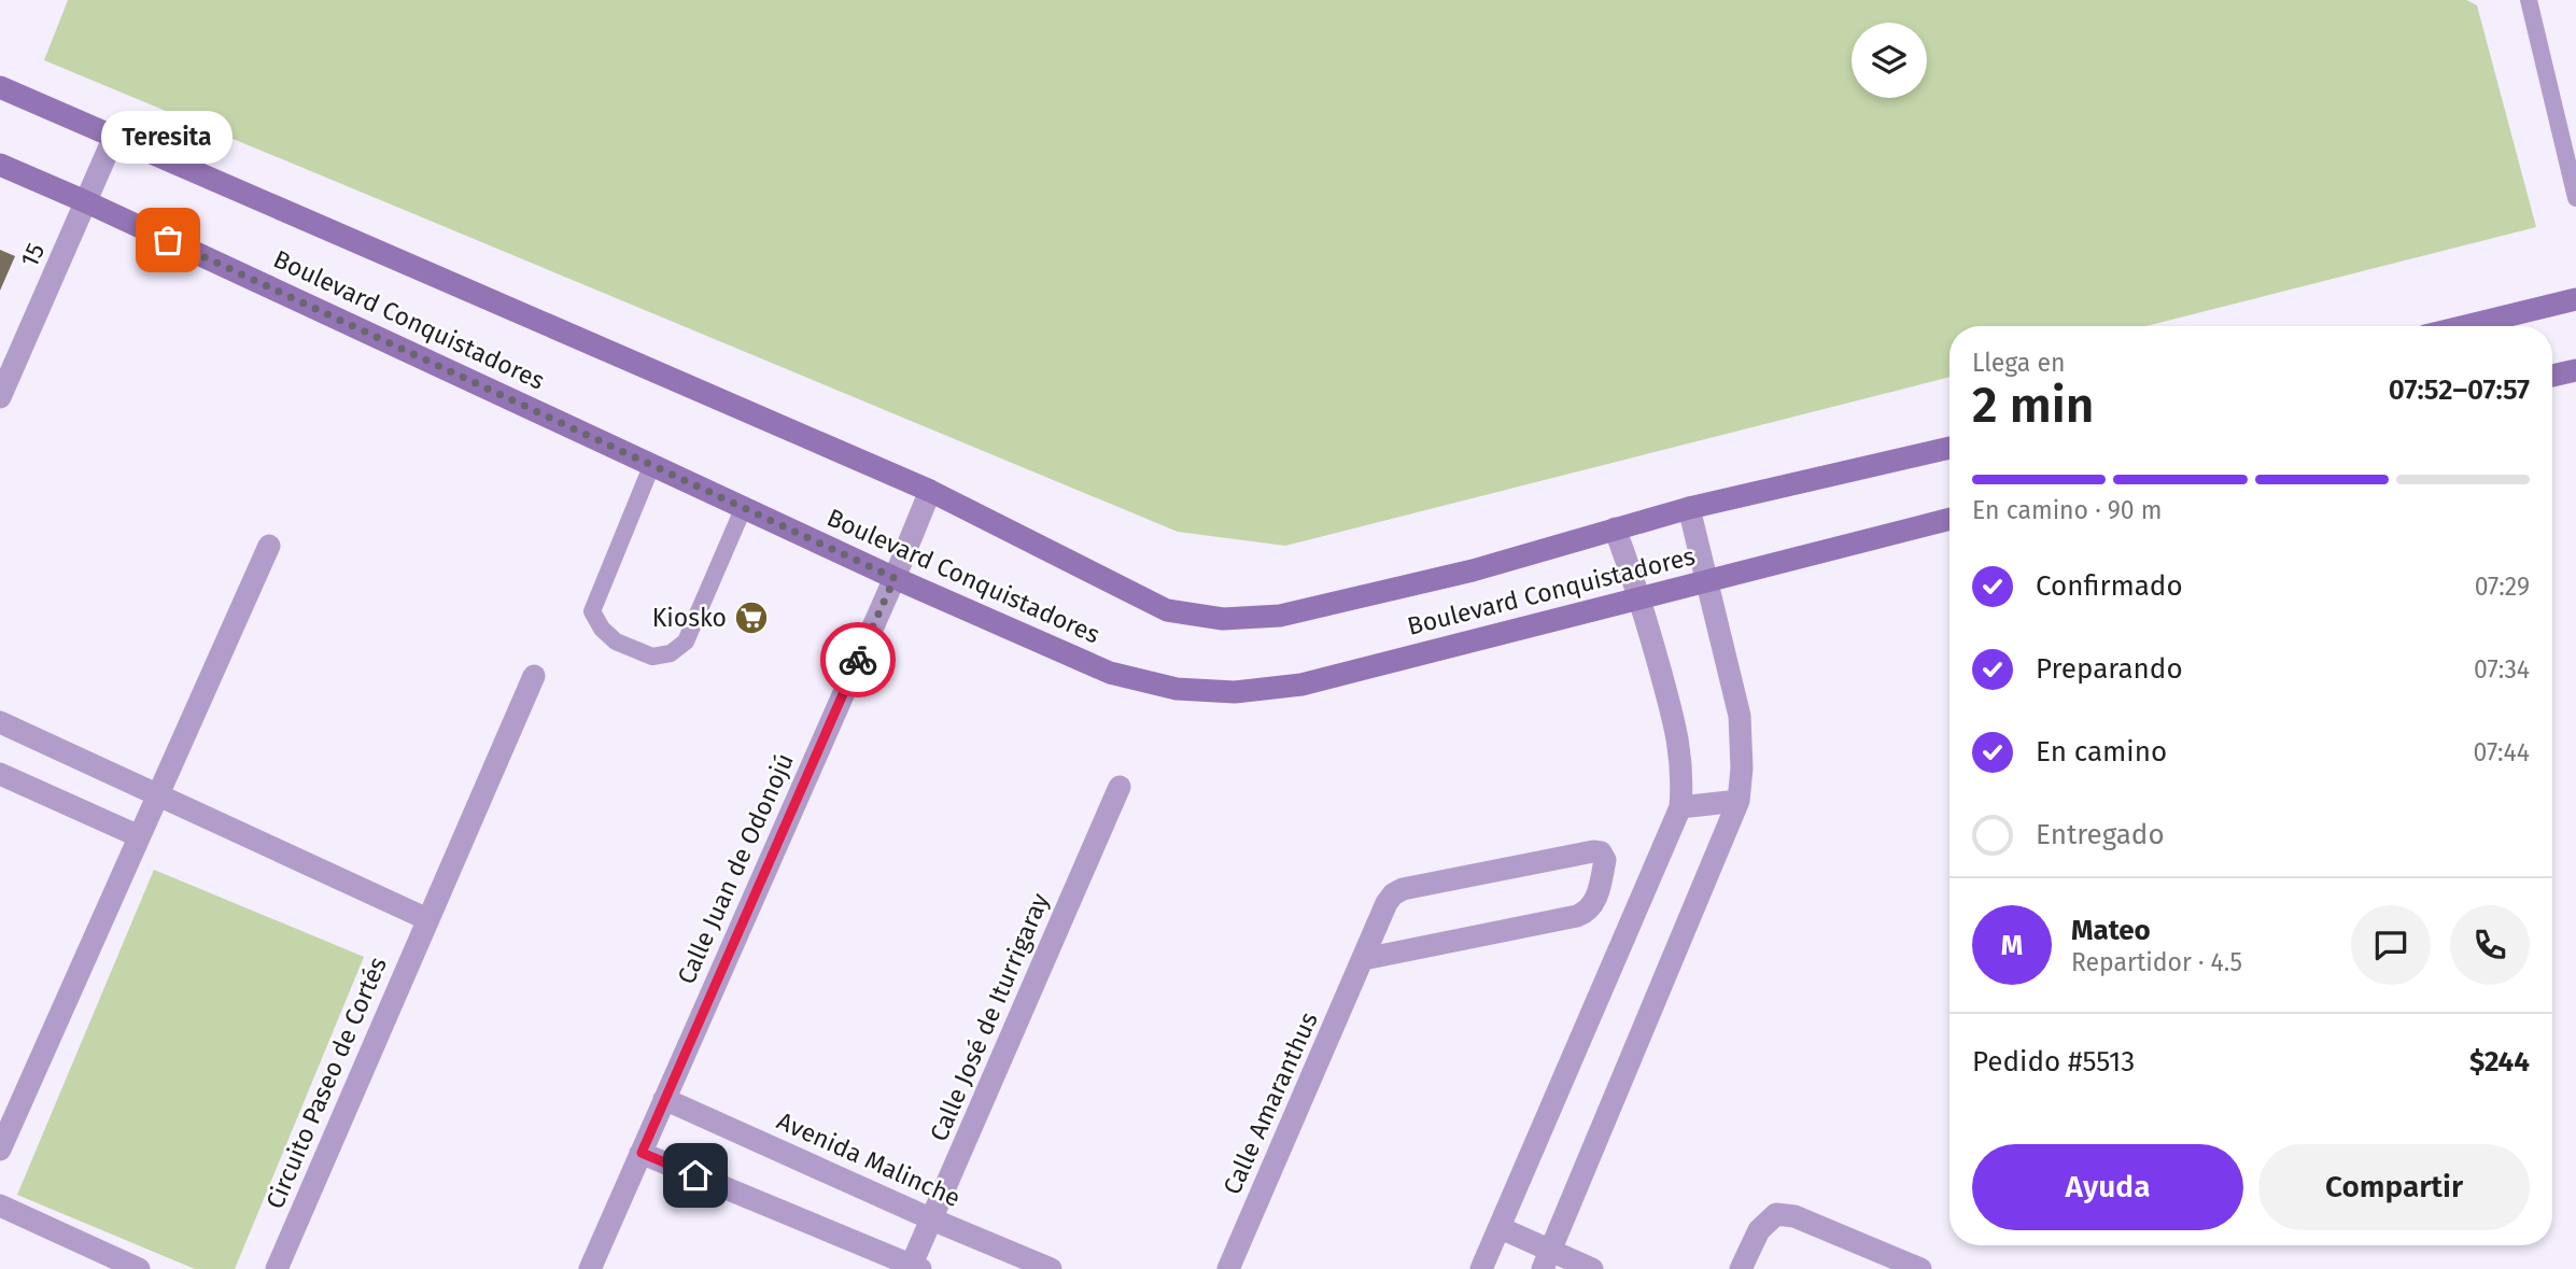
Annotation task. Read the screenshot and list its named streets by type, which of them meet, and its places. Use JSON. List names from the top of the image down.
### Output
{
  "streets": {
    "street": [
      "15",
      "Boulevard Conquistadores",
      "Calle Juan de Odonojú",
      "Calle José de Iturrigaray",
      "Circuito Paseo de Cortés",
      "Calle Amaranthus",
      "Avenida Malinche"
    ]
  },
  "crossings": [
    ["15", "Boulevard Conquistadores"],
    ["Boulevard Conquistadores", "Calle Juan de Odonojú"],
    ["Calle Juan de Odonojú", "Avenida Malinche"],
    ["Calle José de Iturrigaray", "Avenida Malinche"]
  ],
  "places": {
    "other": ["Teresita"],
    "supermarket": ["Kiosko"]
  },
  "page": {
    "bubble": "Teresita",
    "heading": ["2 min", "Llega en", "07:52–07:57"],
    "panel": [
      "Mateo",
      "Repartidor · 4.5",
      "Pedido #5513",
      "$244"
    ],
    "bar": "En camino · 90 m",
    "list": [
      ["Confirmado", "07:29"],
      ["Preparando", "07:34"],
      ["En camino", "07:44"],
      "Entregado"
    ],
    "round": "M",
    "buttons": ["Ayuda", "Compartir"]
  }
}
